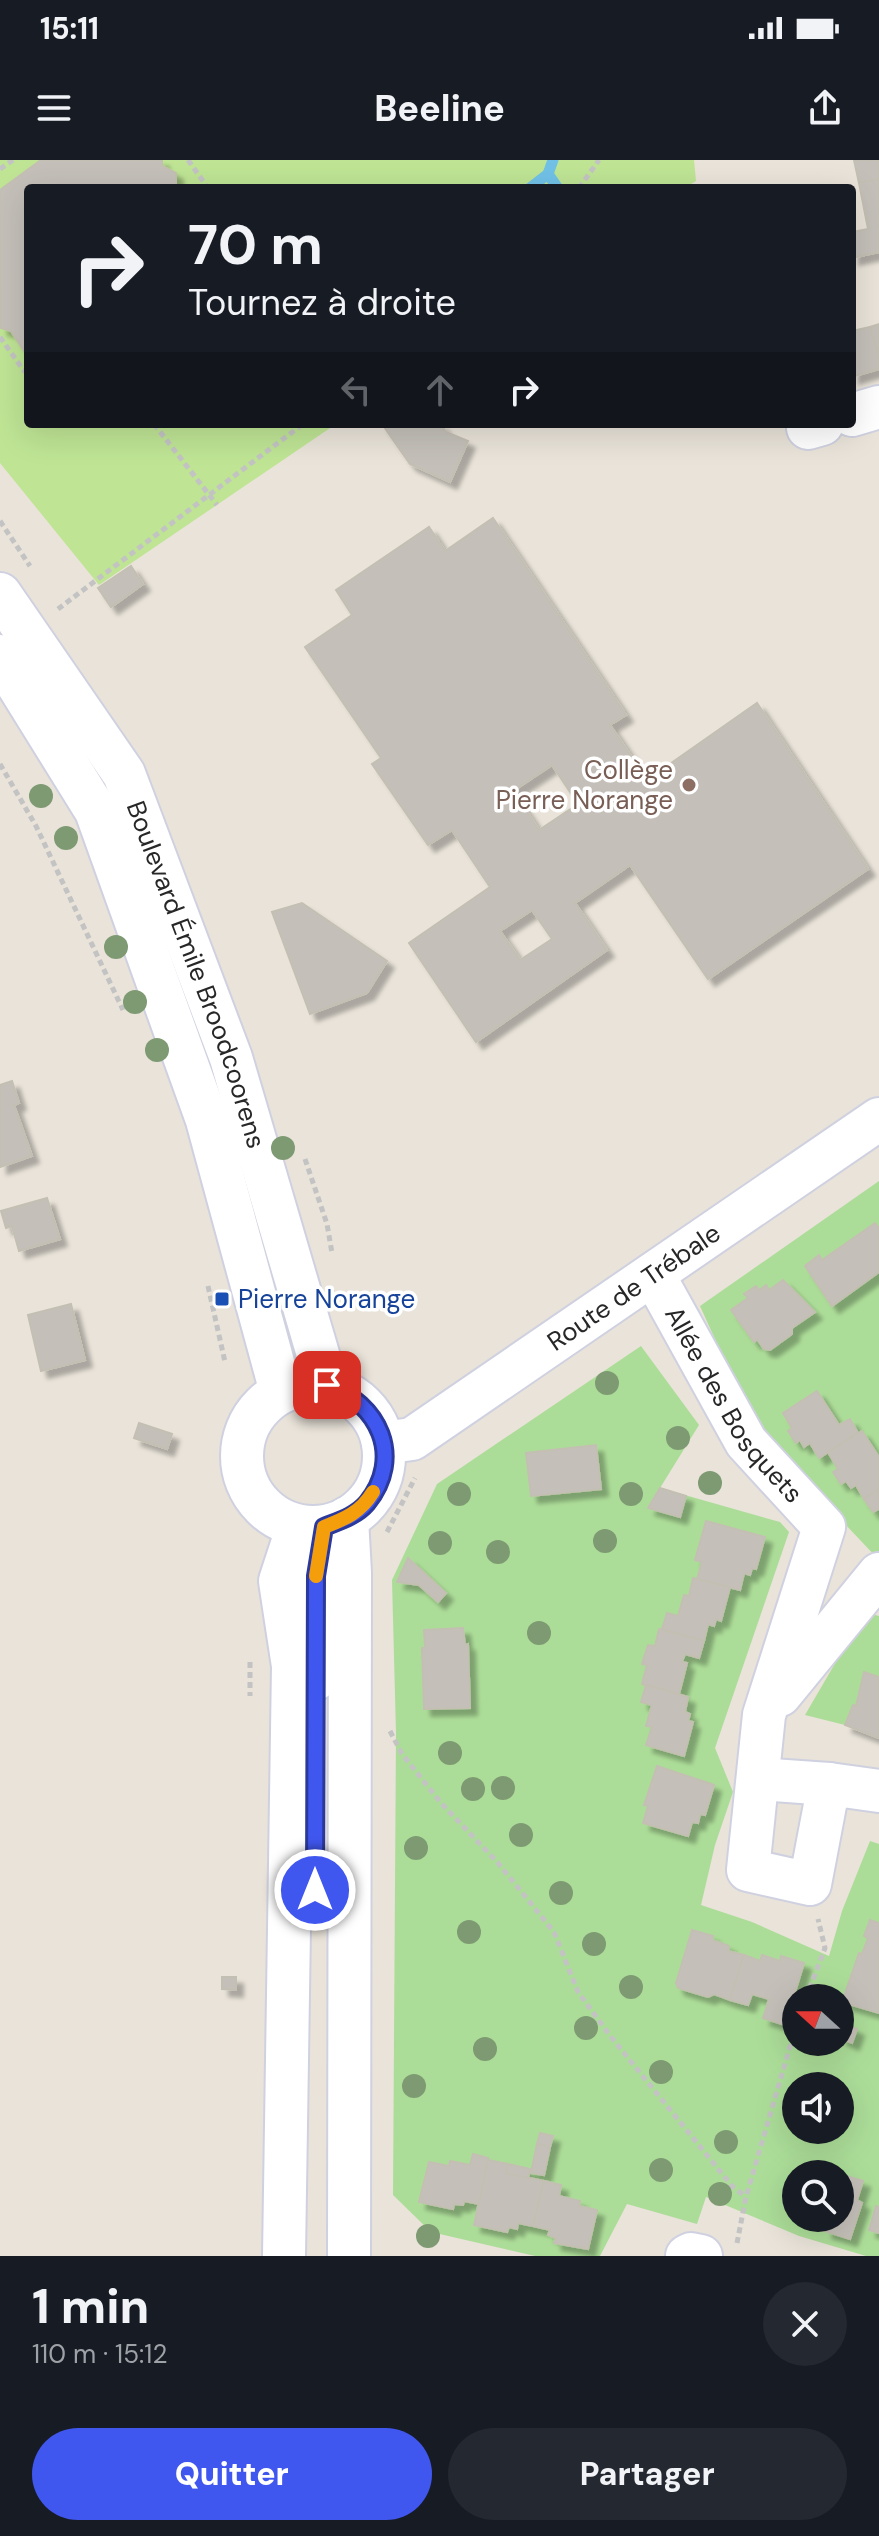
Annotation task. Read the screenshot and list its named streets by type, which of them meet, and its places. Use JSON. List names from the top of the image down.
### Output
{
  "streets": {
    "street": ["Boulevard Émile Broodcoorens", "Route de Trébale", "Allée des Bosquets"]
  },
  "crossings": [
    ["Boulevard Émile Broodcoorens", "Route de Trébale"],
    ["Route de Trébale", "Allée des Bosquets"]
  ],
  "places": {
    "other": ["Collège Pierre Norange"],
    "transit": ["Pierre Norange"]
  },
  "north": "left",
  "page": {
    "status": "15:11",
    "header": "Beeline",
    "turn": ["70 m", "Tournez à droite"],
    "heading": ["1 min", "110 m · 15:12"],
    "buttons": ["Quitter", "Partager"]
  }
}
